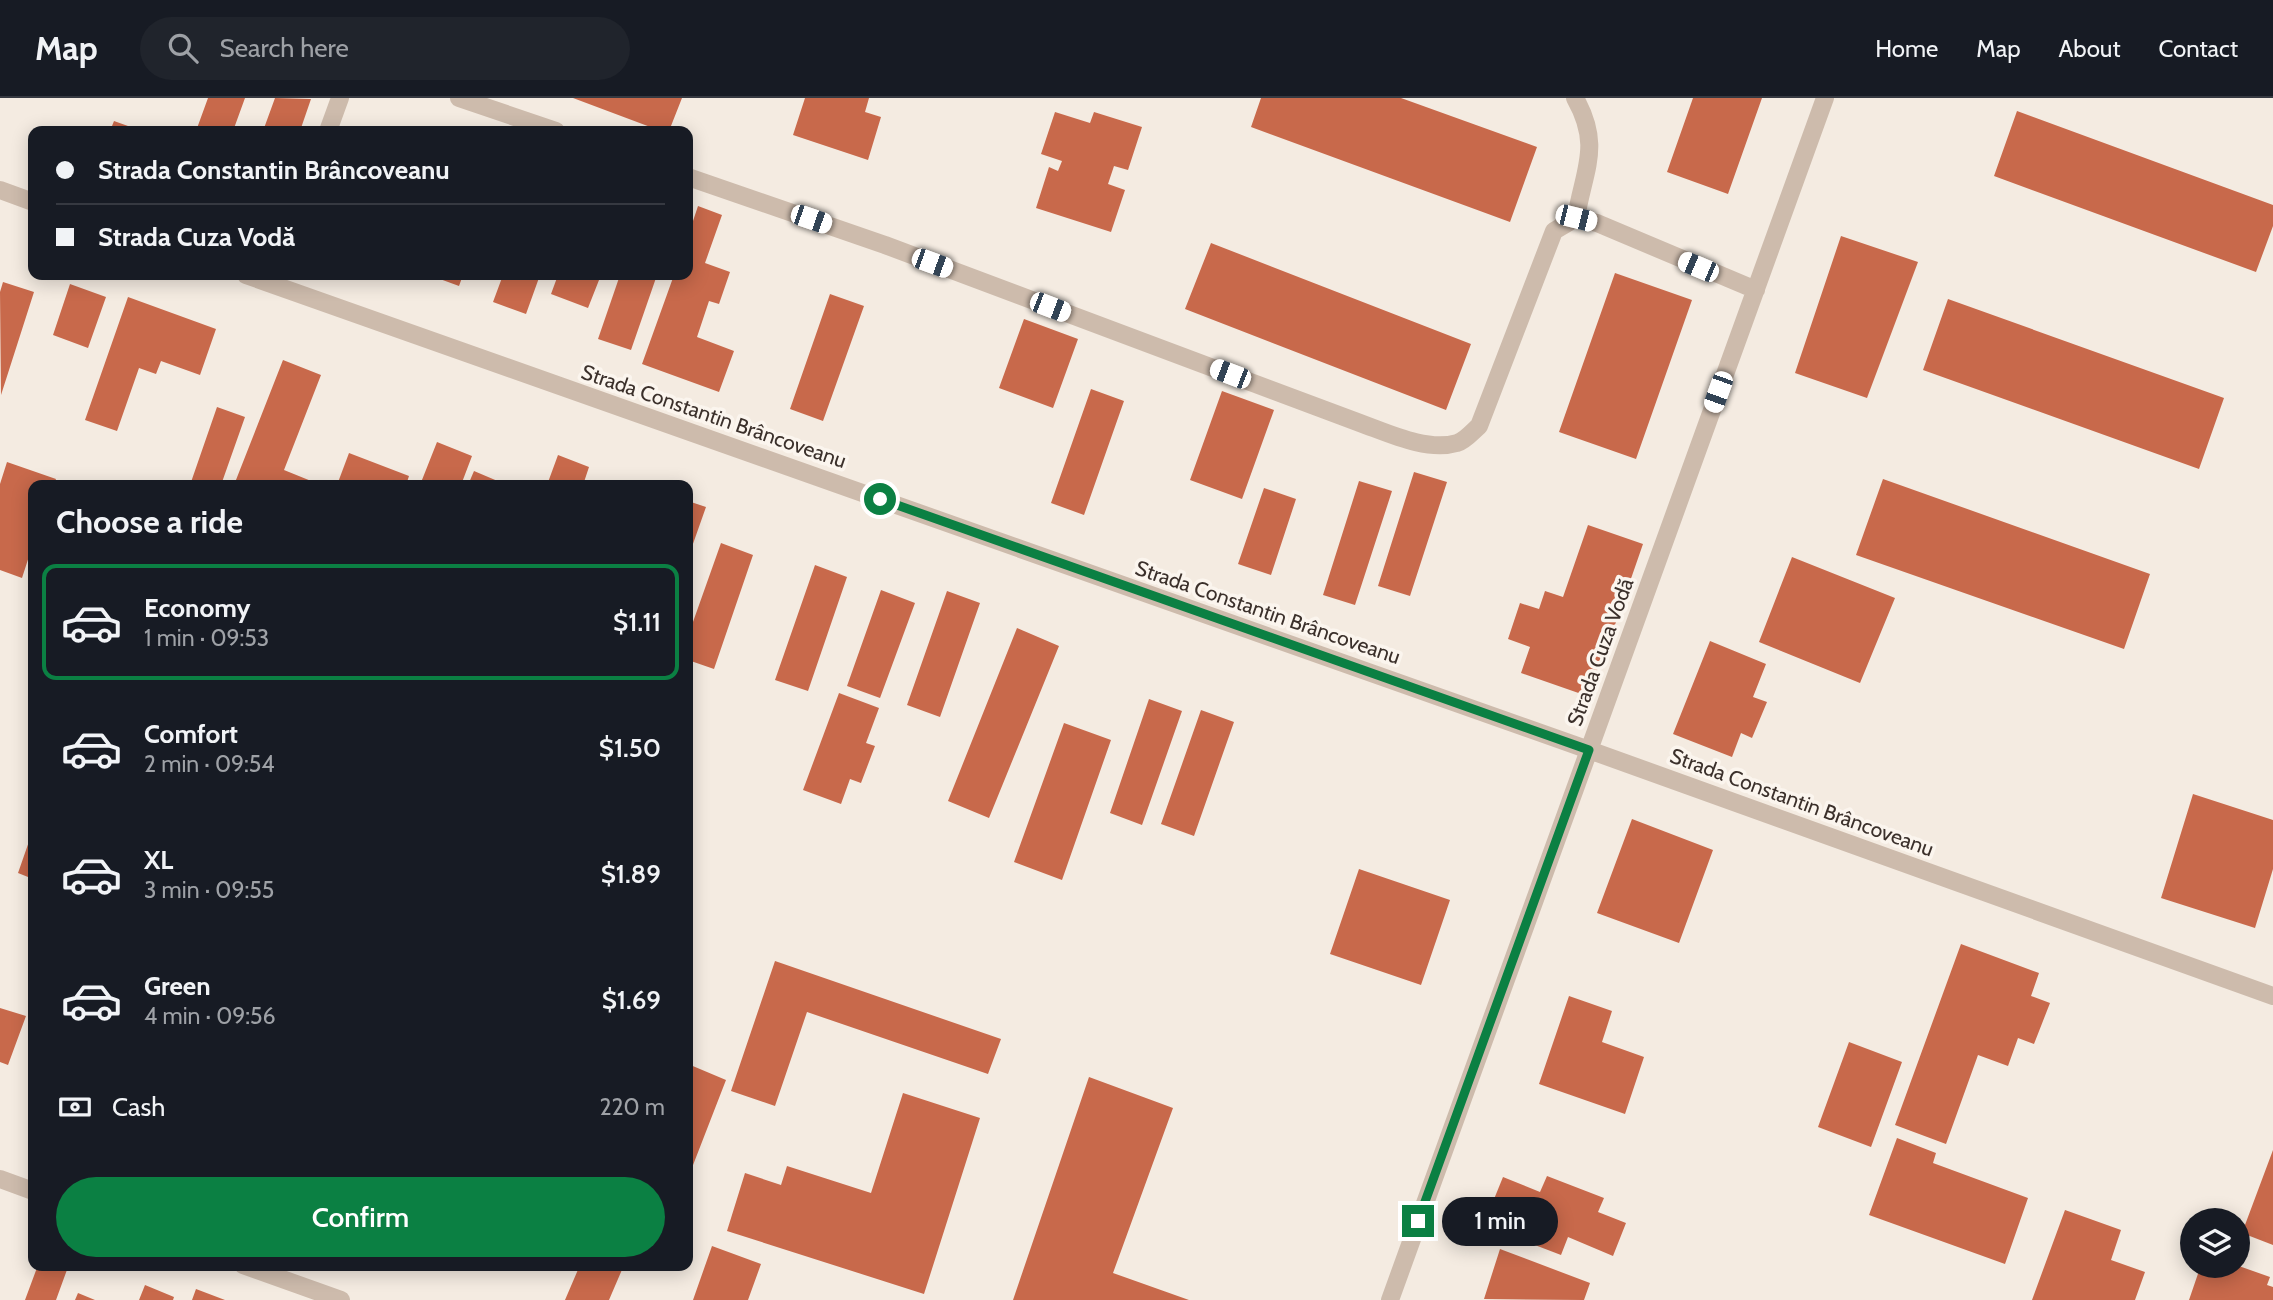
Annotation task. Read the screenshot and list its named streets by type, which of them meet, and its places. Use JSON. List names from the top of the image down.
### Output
{
  "streets": {
    "street": ["Strada Constantin Brâncoveanu", "Strada Cuza Vodă"]
  },
  "crossings": [
    ["Strada Constantin Brâncoveanu", "Strada Cuza Vodă"]
  ],
  "page": {
    "header": "Map",
    "search": "Search here",
    "nav": [
      "Home",
      "Map",
      "About",
      "Contact"
    ],
    "banner": ["Strada Constantin Brâncoveanu", "Strada Cuza Vodă"],
    "heading": "Choose a ride",
    "list": [
      {
        "name": "Economy",
        "note": "1 min · 09:53",
        "value": "$1.11"
      },
      {
        "name": "Comfort",
        "note": "2 min · 09:54",
        "value": "$1.50"
      },
      {
        "name": "XL",
        "note": "3 min · 09:55",
        "value": "$1.89"
      },
      {
        "name": "Green",
        "note": "4 min · 09:56",
        "value": "$1.69"
      }
    ],
    "pay": ["Cash", "220 m"],
    "buttons": "Confirm",
    "bubble": "1 min"
  }
}
